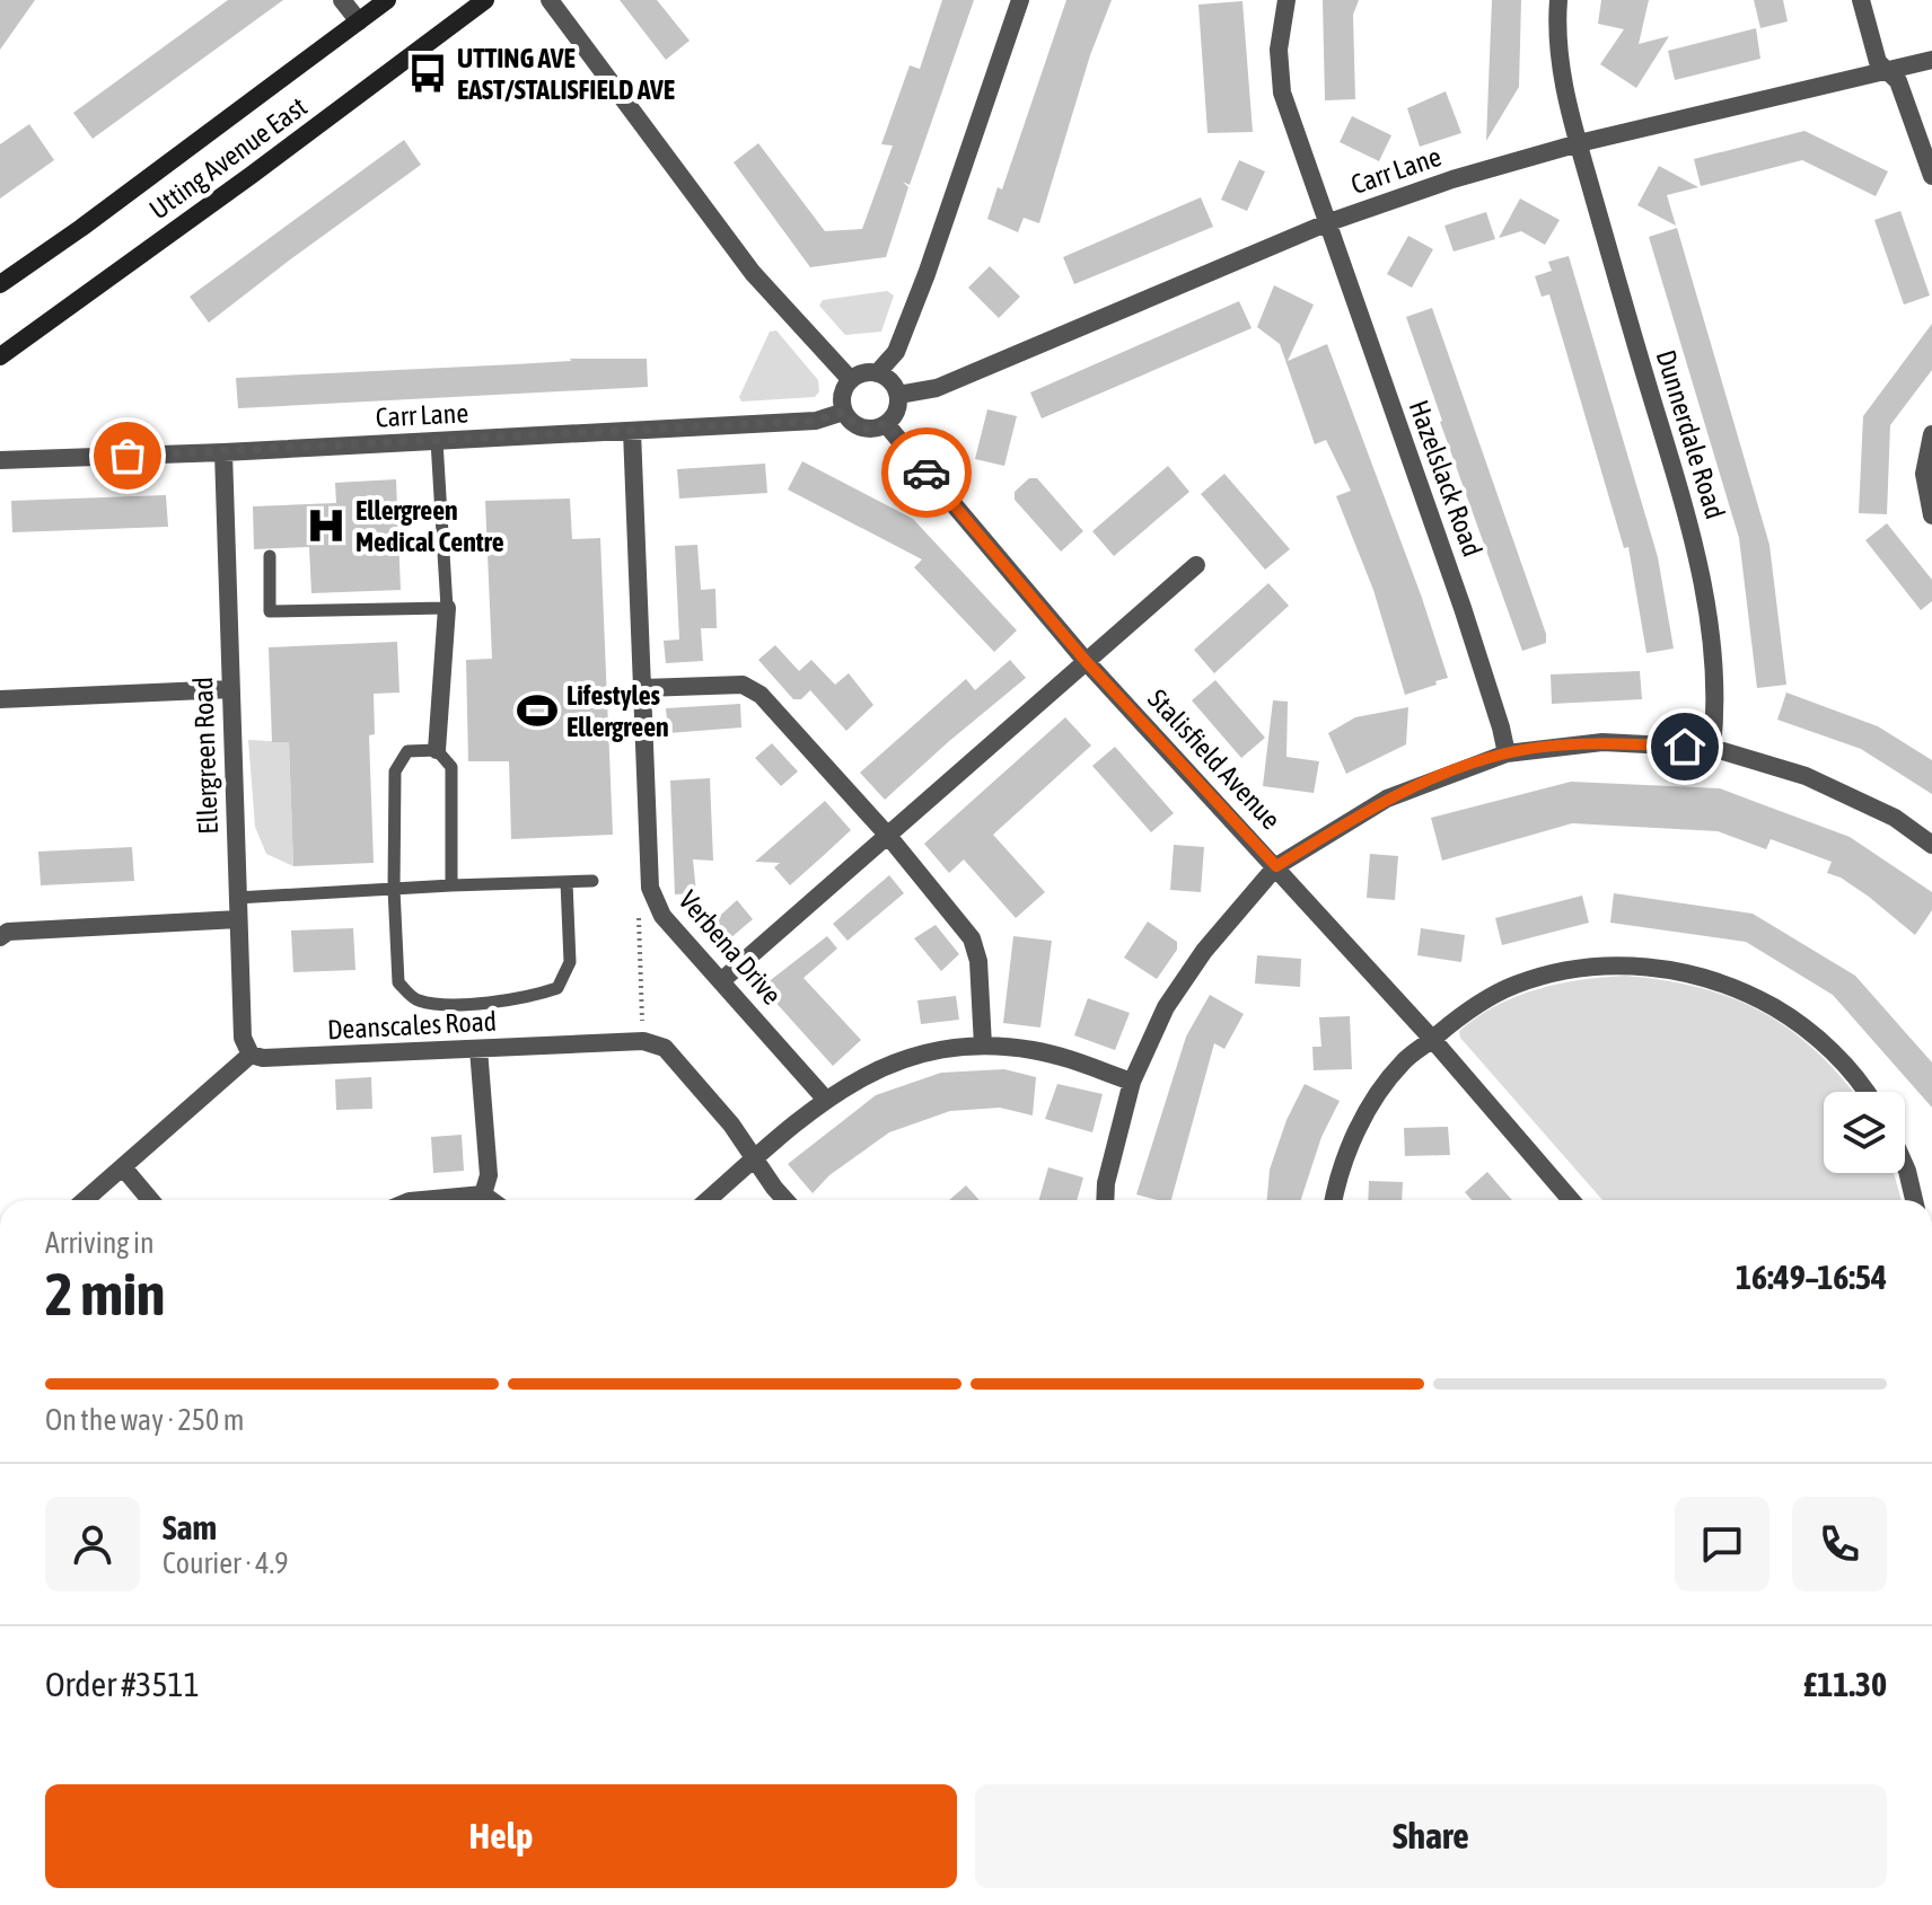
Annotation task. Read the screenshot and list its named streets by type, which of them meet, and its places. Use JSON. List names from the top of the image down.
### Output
{
  "streets": {
    "street": [
      "Utting Avenue East",
      "Carr Lane",
      "Dunnerdale Road",
      "Hazelslack Road",
      "Ellergreen Road",
      "Stalisfield Avenue",
      "Verbena Drive",
      "Deanscales Road"
    ]
  },
  "crossings": [
    ["Carr Lane", "Dunnerdale Road"],
    ["Carr Lane", "Hazelslack Road"],
    ["Carr Lane", "Ellergreen Road"],
    ["Carr Lane", "Stalisfield Avenue"],
    ["Carr Lane", "Verbena Drive"],
    ["Ellergreen Road", "Deanscales Road"]
  ],
  "places": {
    "bus stop": ["UTTING AVE EAST/STALISFIELD AVE"],
    "hospital": ["Ellergreen Medical Centre"],
    "sports": ["Lifestyles Ellergreen"]
  },
  "page": {
    "heading": ["2 min", "Arriving in", "16:49–16:54"],
    "panel": [
      "Sam",
      "Courier · 4.9",
      "Order #3511",
      "£11.30"
    ],
    "bar": "On the way · 250 m",
    "buttons": ["Help", "Share"]
  }
}
